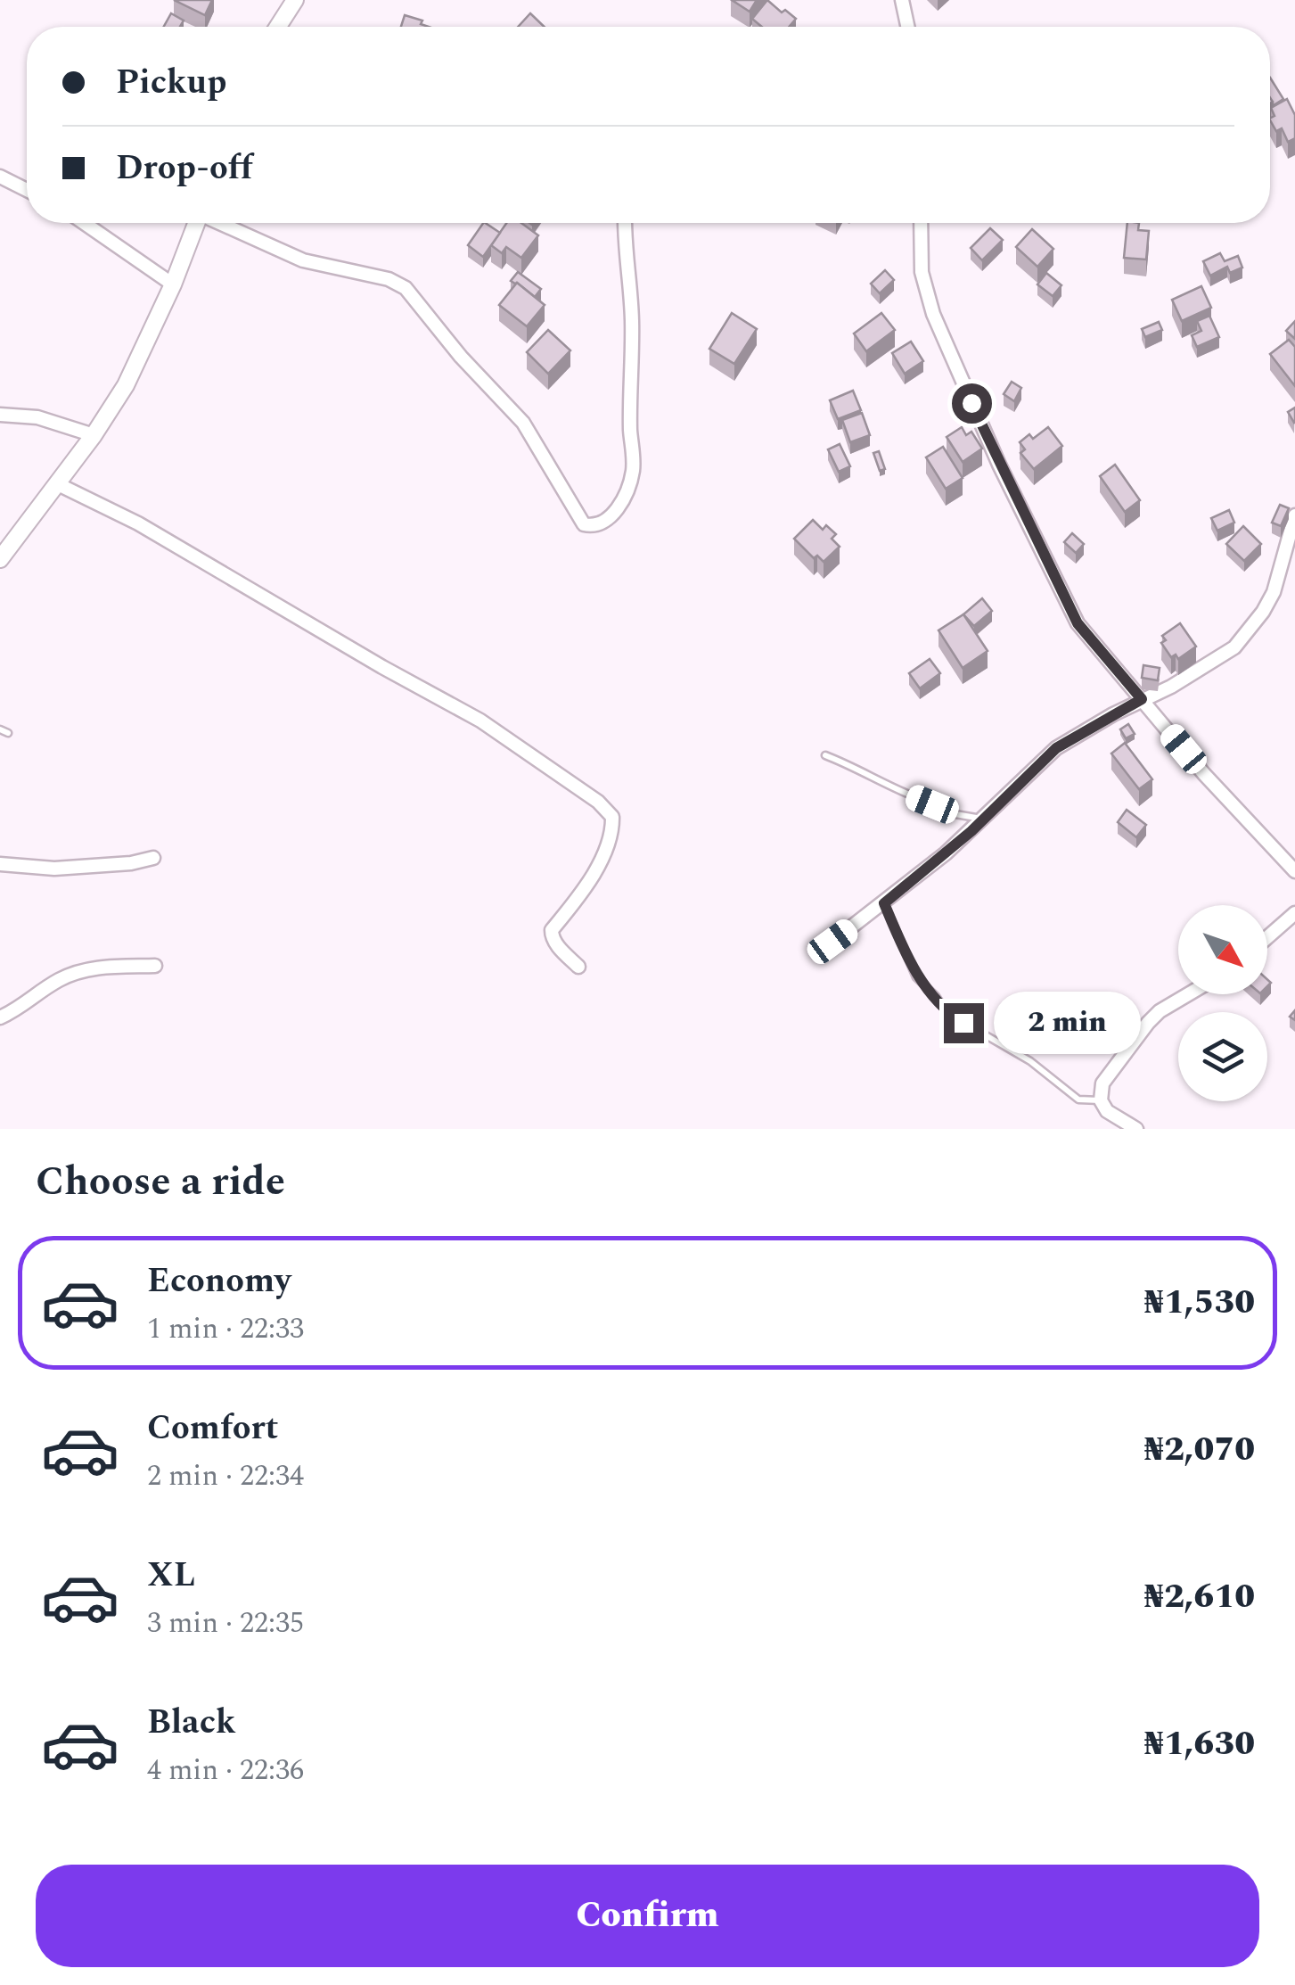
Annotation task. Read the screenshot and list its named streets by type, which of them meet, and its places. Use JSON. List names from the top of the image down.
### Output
{
  "north": "bottom right",
  "page": {
    "banner": ["Pickup", "Drop-off"],
    "bubble": "2 min",
    "heading": "Choose a ride",
    "list": [
      {
        "name": "Economy",
        "note": "1 min · 22:33",
        "value": "₦1,530"
      },
      {
        "name": "Comfort",
        "note": "2 min · 22:34",
        "value": "₦2,070"
      },
      {
        "name": "XL",
        "note": "3 min · 22:35",
        "value": "₦2,610"
      },
      {
        "name": "Black",
        "note": "4 min · 22:36",
        "value": "₦1,630"
      }
    ],
    "buttons": "Confirm"
  }
}
